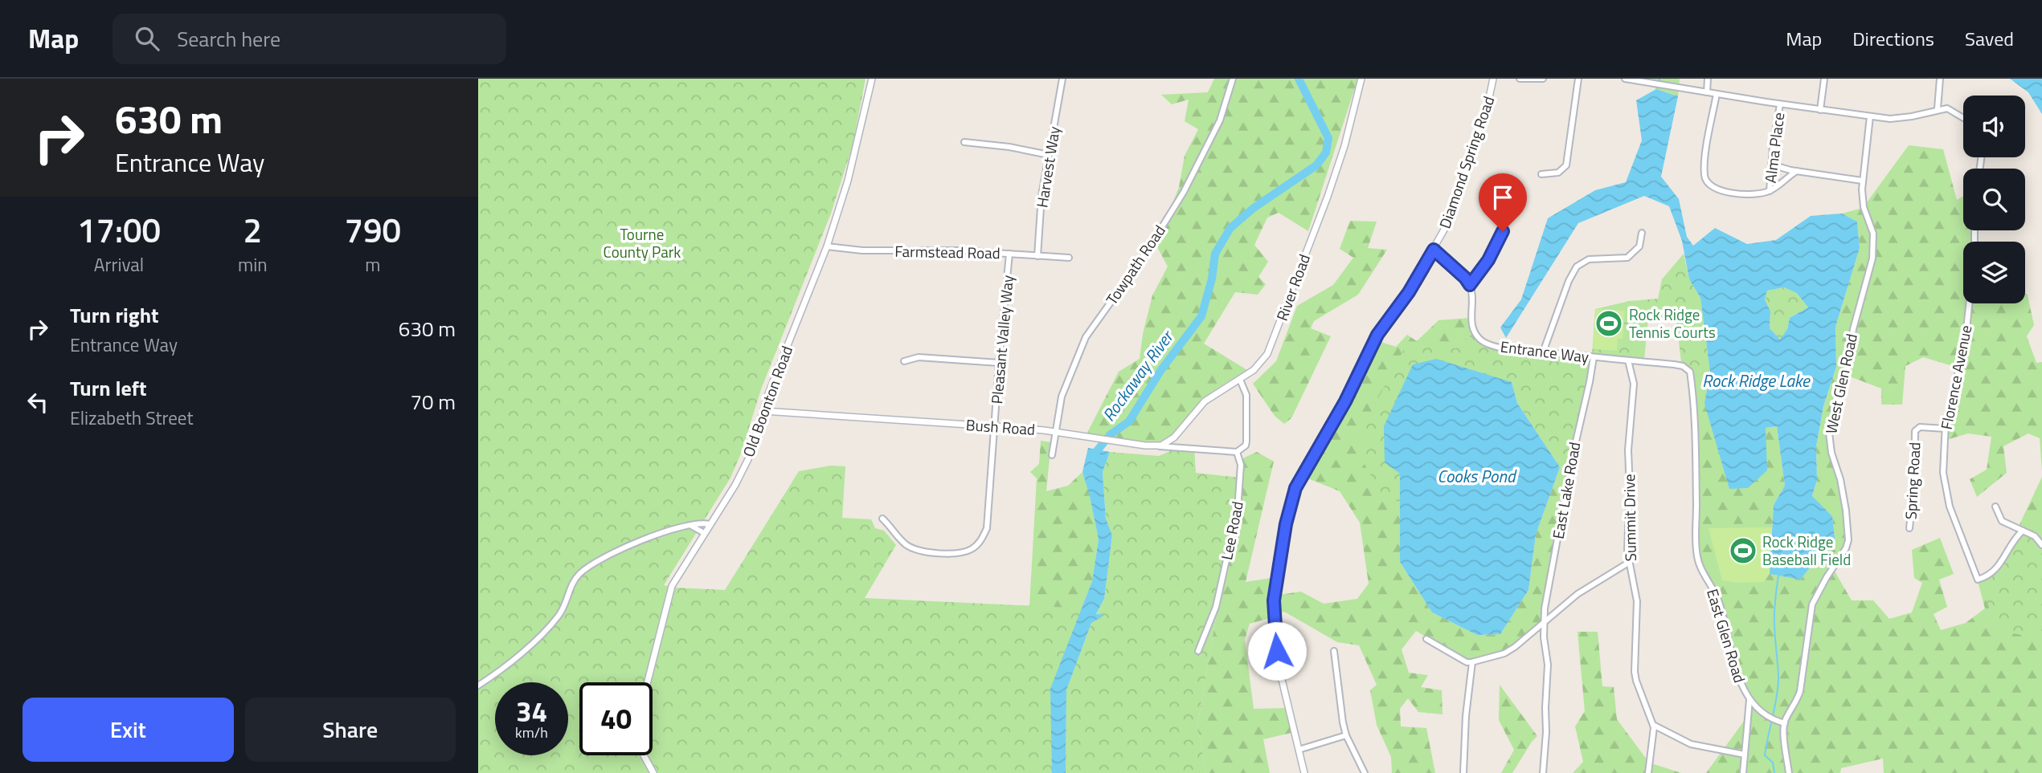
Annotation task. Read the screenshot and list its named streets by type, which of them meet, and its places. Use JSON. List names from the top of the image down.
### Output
{
  "streets": {
    "street": [
      "Alma Place",
      "Diamond Spring Road",
      "Harvest Way",
      "Farmstead Road",
      "Towpath Road",
      "River Road",
      "Pleasant Valley Way",
      "Entrance Way",
      "Florence Avenue",
      "West Glen Road",
      "Old Boonton Road",
      "Bush Road",
      "Spring Road",
      "East Lake Road",
      "Summit Drive",
      "Lee Road",
      "East Glen Road"
    ]
  },
  "crossings": [
    ["Harvest Way", "Farmstead Road"],
    ["Farmstead Road", "Pleasant Valley Way"],
    ["Farmstead Road", "Old Boonton Road"],
    ["Towpath Road", "Bush Road"],
    ["River Road", "Bush Road"],
    ["River Road", "Lee Road"],
    ["Pleasant Valley Way", "Bush Road"],
    ["Entrance Way", "East Lake Road"],
    ["Entrance Way", "Summit Drive"],
    ["Entrance Way", "East Glen Road"],
    ["Florence Avenue", "Spring Road"],
    ["Old Boonton Road", "Bush Road"],
    ["Bush Road", "Lee Road"]
  ],
  "water": ["Rockaway River", "Rock Ridge Lake", "Cooks Pond"],
  "parks": ["Tourne County Park"],
  "places": {
    "sports": ["Rock Ridge Tennis Courts", "Rock Ridge Baseball Field"]
  },
  "page": {
    "header": "Map",
    "search": "Search here",
    "nav": ["Map", "Directions", "Saved"],
    "turn": ["630 m", "Entrance Way"],
    "eta": [
      "17:00",
      "Arrival",
      "2",
      "min",
      "790",
      "m"
    ],
    "list": [
      {
        "name": "Turn right",
        "note": "Entrance Way",
        "value": "630 m"
      },
      {
        "name": "Turn left",
        "note": "Elizabeth Street",
        "value": "70 m"
      }
    ],
    "speed": "34 km/h",
    "limit": "40",
    "buttons": ["Exit", "Share"]
  }
}
